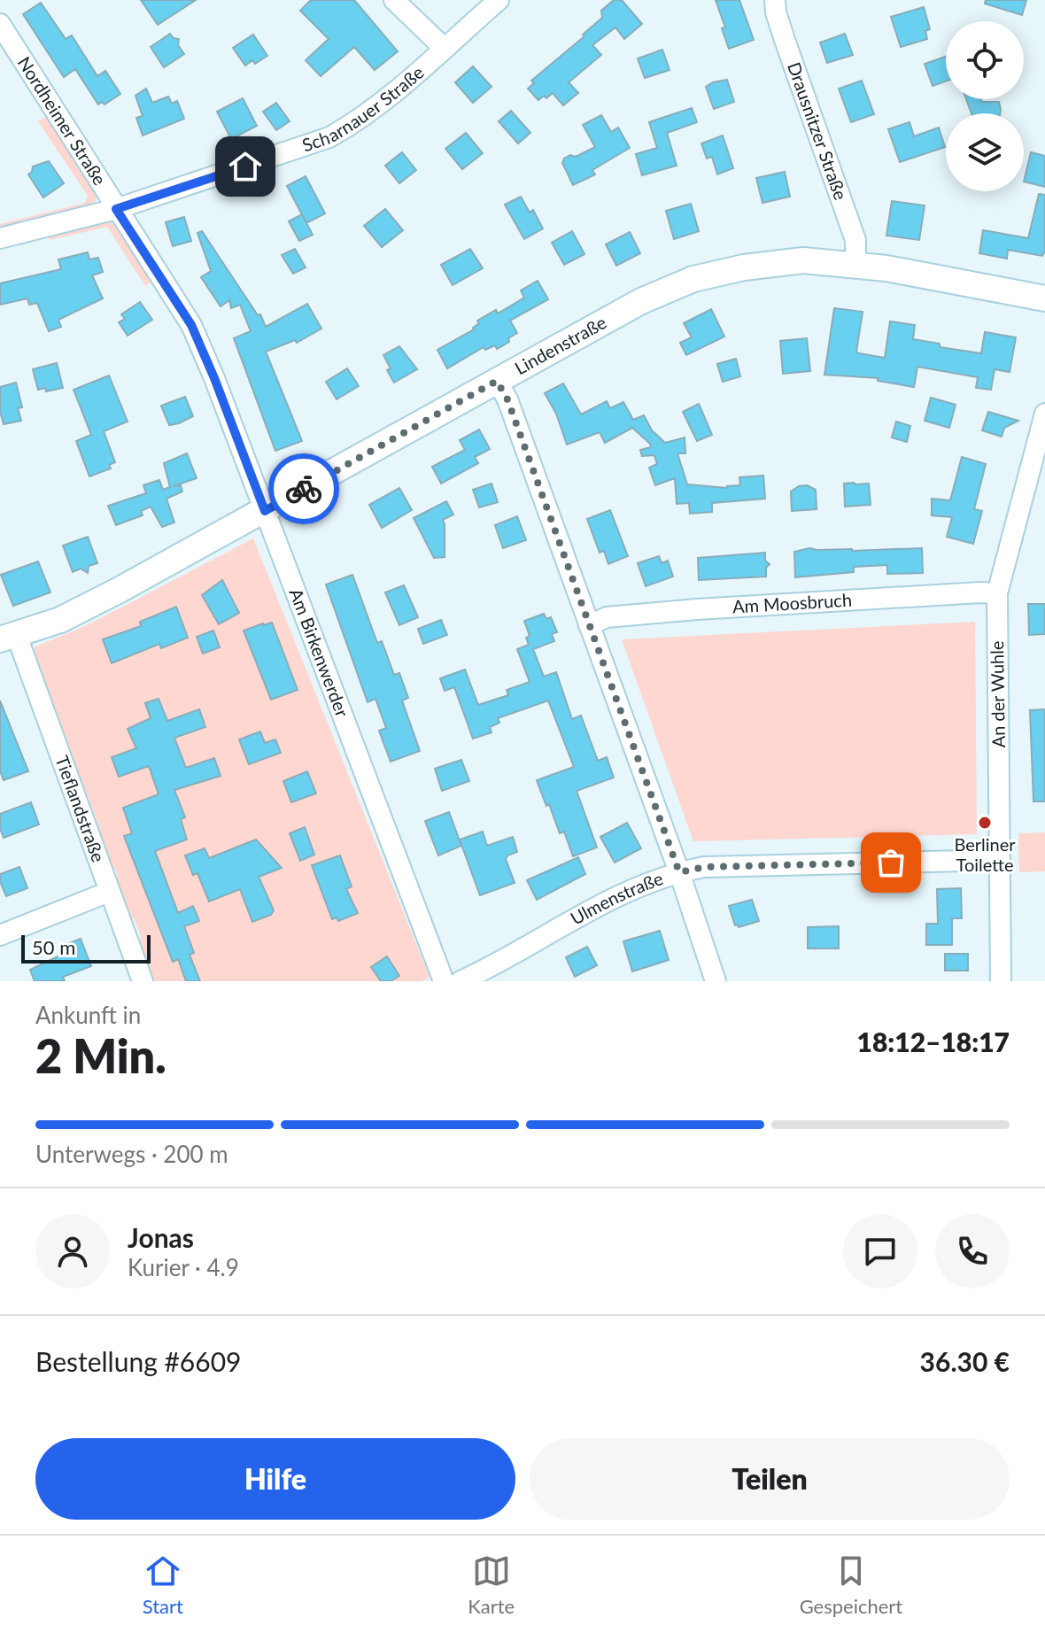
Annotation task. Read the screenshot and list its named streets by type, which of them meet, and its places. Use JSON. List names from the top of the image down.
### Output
{
  "streets": {
    "street": [
      "Scharnauer Straße",
      "Nordheimer Straße",
      "Drausnitzer Straße",
      "Lindenstraße",
      "Am Moosbruch",
      "Am Birkenwerder",
      "An der Wuhle",
      "Tieflandstraße",
      "Ulmenstraße"
    ]
  },
  "crossings": [
    ["Scharnauer Straße", "Nordheimer Straße"],
    ["Nordheimer Straße", "Am Birkenwerder"],
    ["Drausnitzer Straße", "Lindenstraße"],
    ["Lindenstraße", "Am Birkenwerder"],
    ["Lindenstraße", "Tieflandstraße"],
    ["Am Moosbruch", "An der Wuhle"],
    ["An der Wuhle", "Ulmenstraße"]
  ],
  "places": ["Berliner Toilette"],
  "scale_bar": "50 m",
  "page": {
    "scale": "50 m",
    "heading": ["2 Min.", "Ankunft in", "18:12–18:17"],
    "panel": [
      "Jonas",
      "Kurier · 4.9",
      "Bestellung #6609",
      "36.30 €"
    ],
    "bar": "Unterwegs · 200 m",
    "buttons": ["Hilfe", "Teilen"],
    "tabs": ["Start", "Karte", "Gespeichert"]
  }
}
